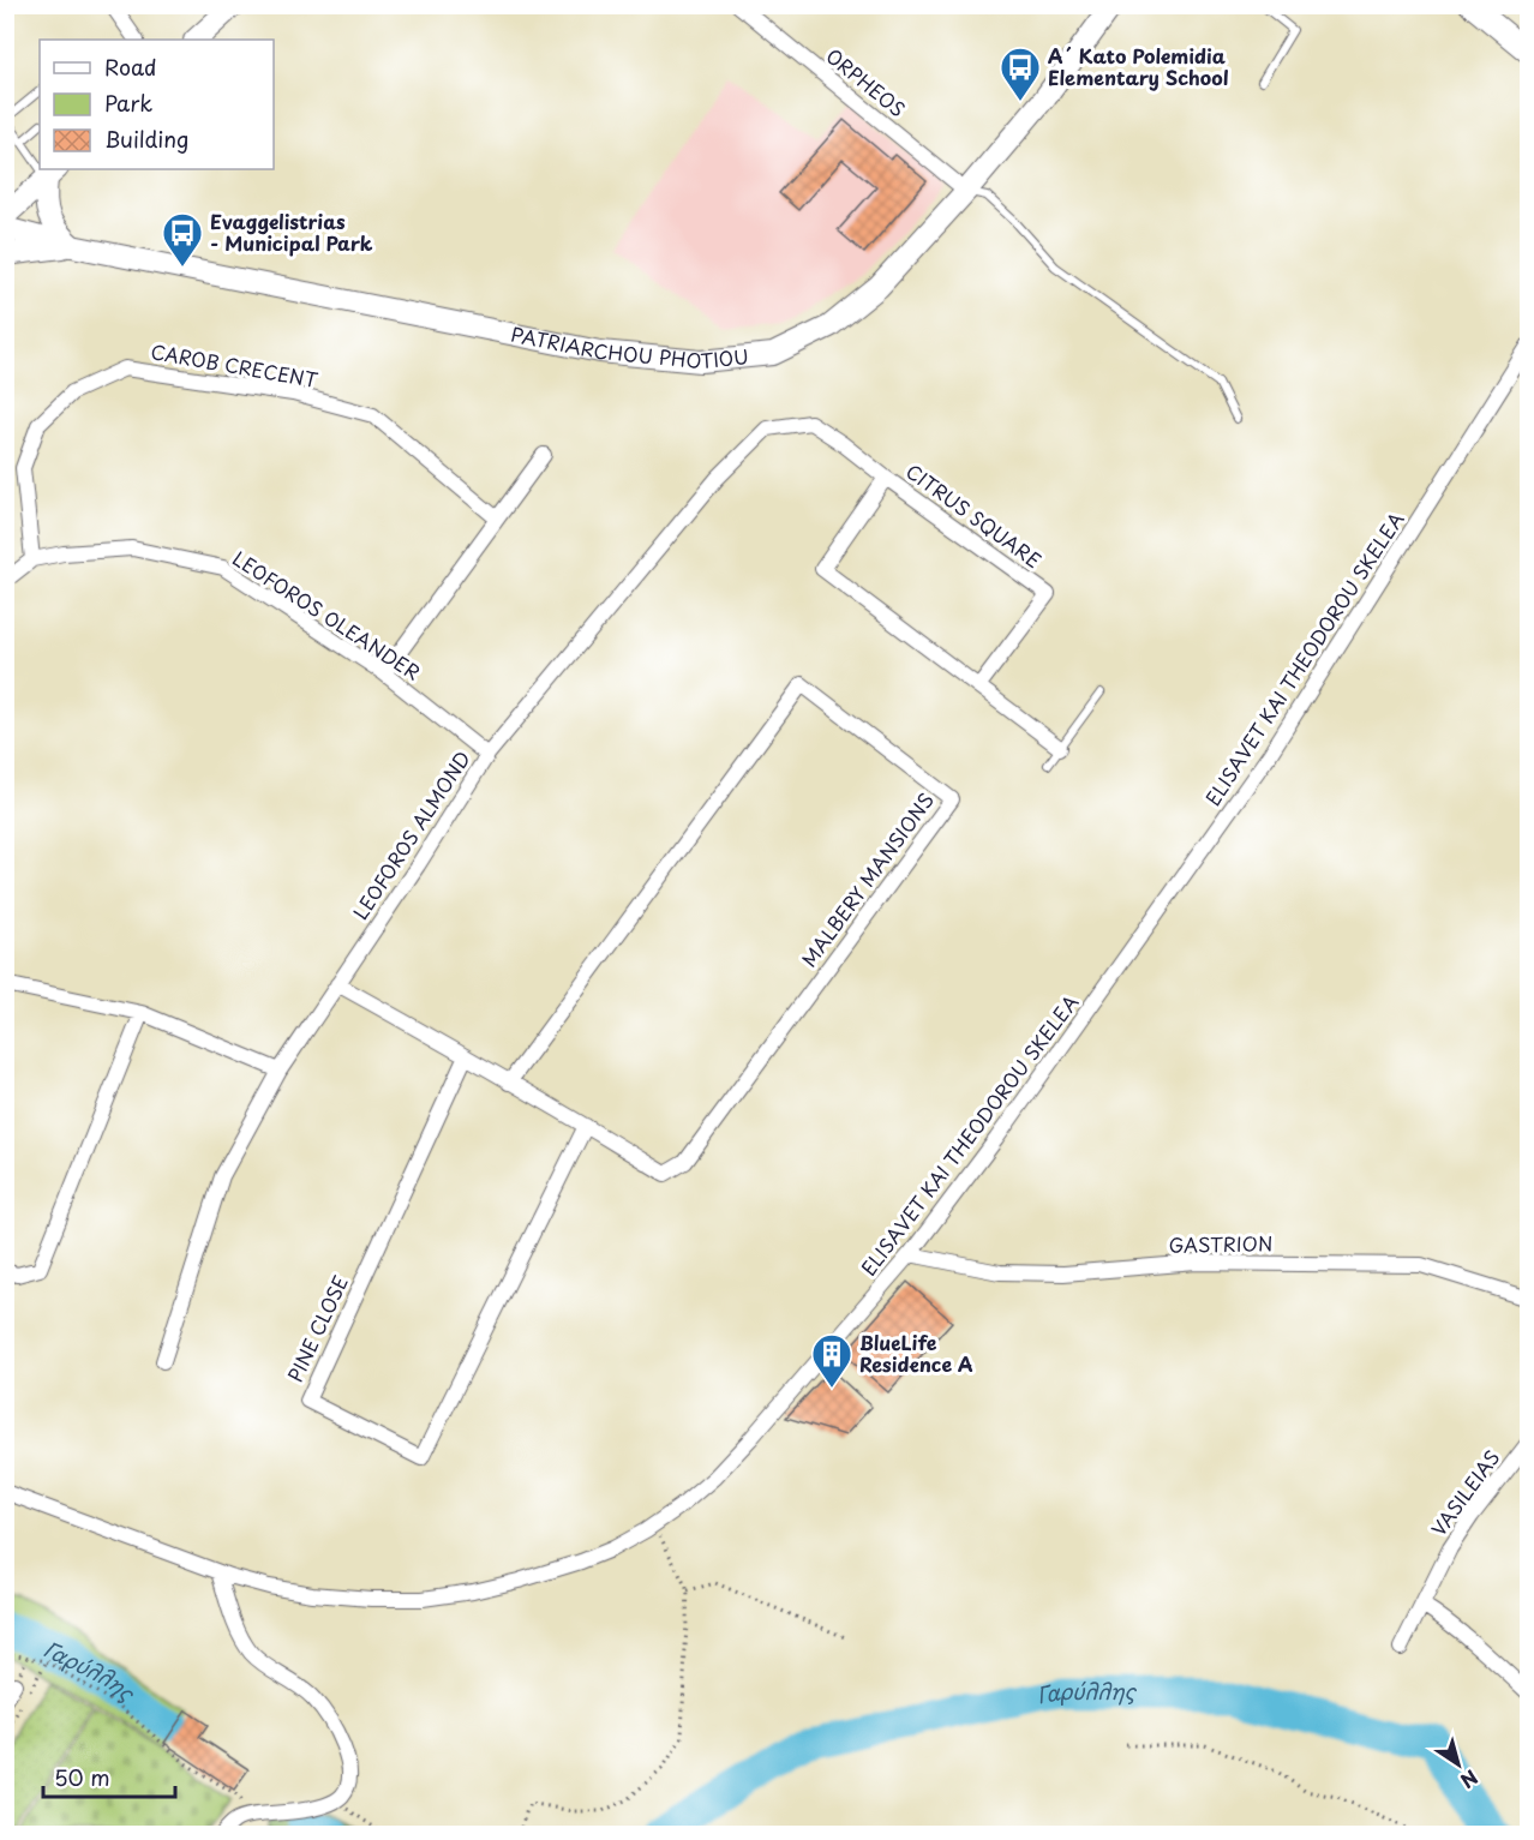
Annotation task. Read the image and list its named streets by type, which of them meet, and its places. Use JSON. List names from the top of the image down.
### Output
{
  "streets": {
    "street": [
      "ORPHEOS",
      "PATRIARCHOU PHOTIOU",
      "CAROB CRECENT",
      "CITRUS SQUARE",
      "LEOFOROS OLEANDER",
      "ELISAVET KAI THEODOROU SKELEA",
      "LEOFOROS ALMOND",
      "MALBERY MANSIONS",
      "GASTRION",
      "PINE CLOSE",
      "VASILEIAS"
    ]
  },
  "crossings": [
    ["ORPHEOS", "PATRIARCHOU PHOTIOU"],
    ["CAROB CRECENT", "LEOFOROS OLEANDER"],
    ["CITRUS SQUARE", "LEOFOROS ALMOND"],
    ["LEOFOROS OLEANDER", "LEOFOROS ALMOND"],
    ["ELISAVET KAI THEODOROU SKELEA", "GASTRION"],
    ["LEOFOROS ALMOND", "MALBERY MANSIONS"],
    ["MALBERY MANSIONS", "PINE CLOSE"]
  ],
  "water": ["Γαρύλλης"],
  "places": {
    "bus stop": ["A´ Kato Polemidia Elementary School", "Evaggelistrias - Municipal Park"],
    "building": ["BlueLife Residence A"]
  },
  "legend": ["Road", "Park", "Building"],
  "scale_bar": "50 m",
  "north": "bottom right"
}
